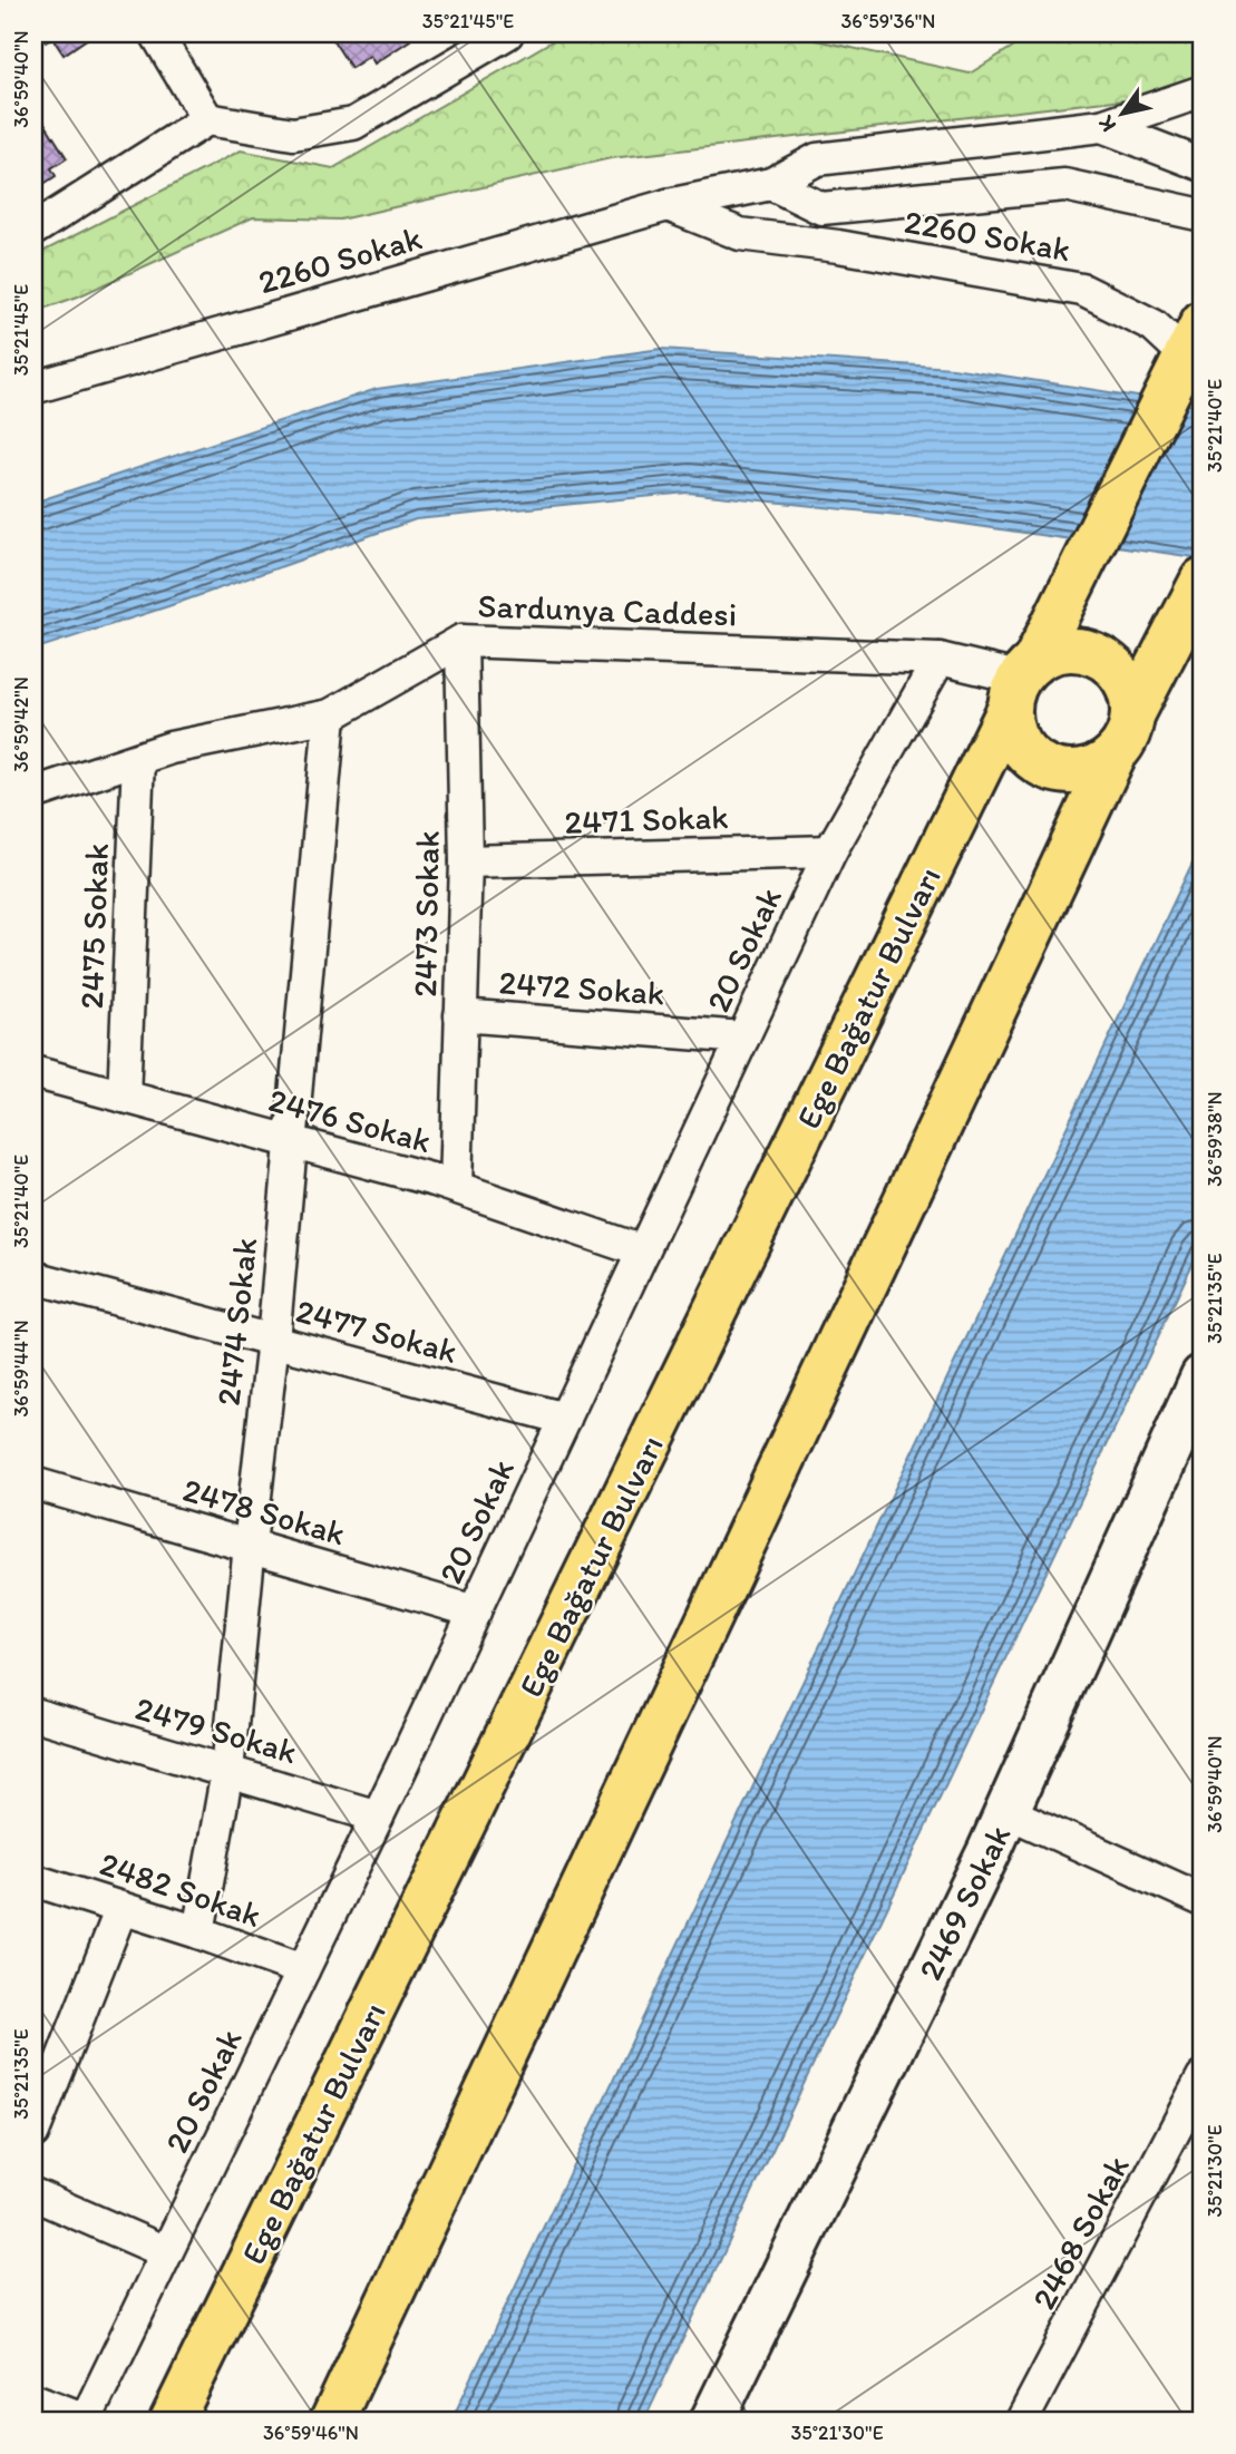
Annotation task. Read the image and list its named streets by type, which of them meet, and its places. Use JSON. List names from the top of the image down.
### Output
{
  "streets": {
    "main road": ["Ege Bağatur Bulvarı"],
    "street": [
      "2260 Sokak",
      "Sardunya Caddesi",
      "2471 Sokak",
      "2473 Sokak",
      "2475 Sokak",
      "20 Sokak",
      "2472 Sokak",
      "2476 Sokak",
      "2474 Sokak",
      "2477 Sokak",
      "2478 Sokak",
      "2479 Sokak",
      "2482 Sokak",
      "2469 Sokak",
      "2468 Sokak"
    ]
  },
  "crossings": [
    ["2260 Sokak", "Ege Bağatur Bulvarı"],
    ["Sardunya Caddesi", "2473 Sokak"],
    ["Sardunya Caddesi", "2475 Sokak"],
    ["Sardunya Caddesi", "20 Sokak"],
    ["Sardunya Caddesi", "Ege Bağatur Bulvarı"],
    ["Sardunya Caddesi", "2474 Sokak"],
    ["2471 Sokak", "2473 Sokak"],
    ["2471 Sokak", "20 Sokak"],
    ["2473 Sokak", "2472 Sokak"],
    ["2473 Sokak", "2476 Sokak"],
    ["2475 Sokak", "2476 Sokak"],
    ["20 Sokak", "2472 Sokak"],
    ["20 Sokak", "2476 Sokak"],
    ["20 Sokak", "2477 Sokak"],
    ["20 Sokak", "2478 Sokak"],
    ["20 Sokak", "2479 Sokak"],
    ["20 Sokak", "2482 Sokak"],
    ["2476 Sokak", "2474 Sokak"],
    ["2474 Sokak", "2477 Sokak"],
    ["2474 Sokak", "2478 Sokak"],
    ["2474 Sokak", "2479 Sokak"],
    ["2474 Sokak", "2482 Sokak"]
  ],
  "north": "bottom left",
  "coordinates": [
    "35°21'45\"E",
    "36°59'36\"N",
    "36°59'40\"N",
    "35°21'40\"E",
    "36°59'42\"N",
    "36°59'38\"N",
    "35°21'35\"E",
    "36°59'44\"N",
    "35°21'30\"E",
    "36°59'46\"N"
  ]
}
